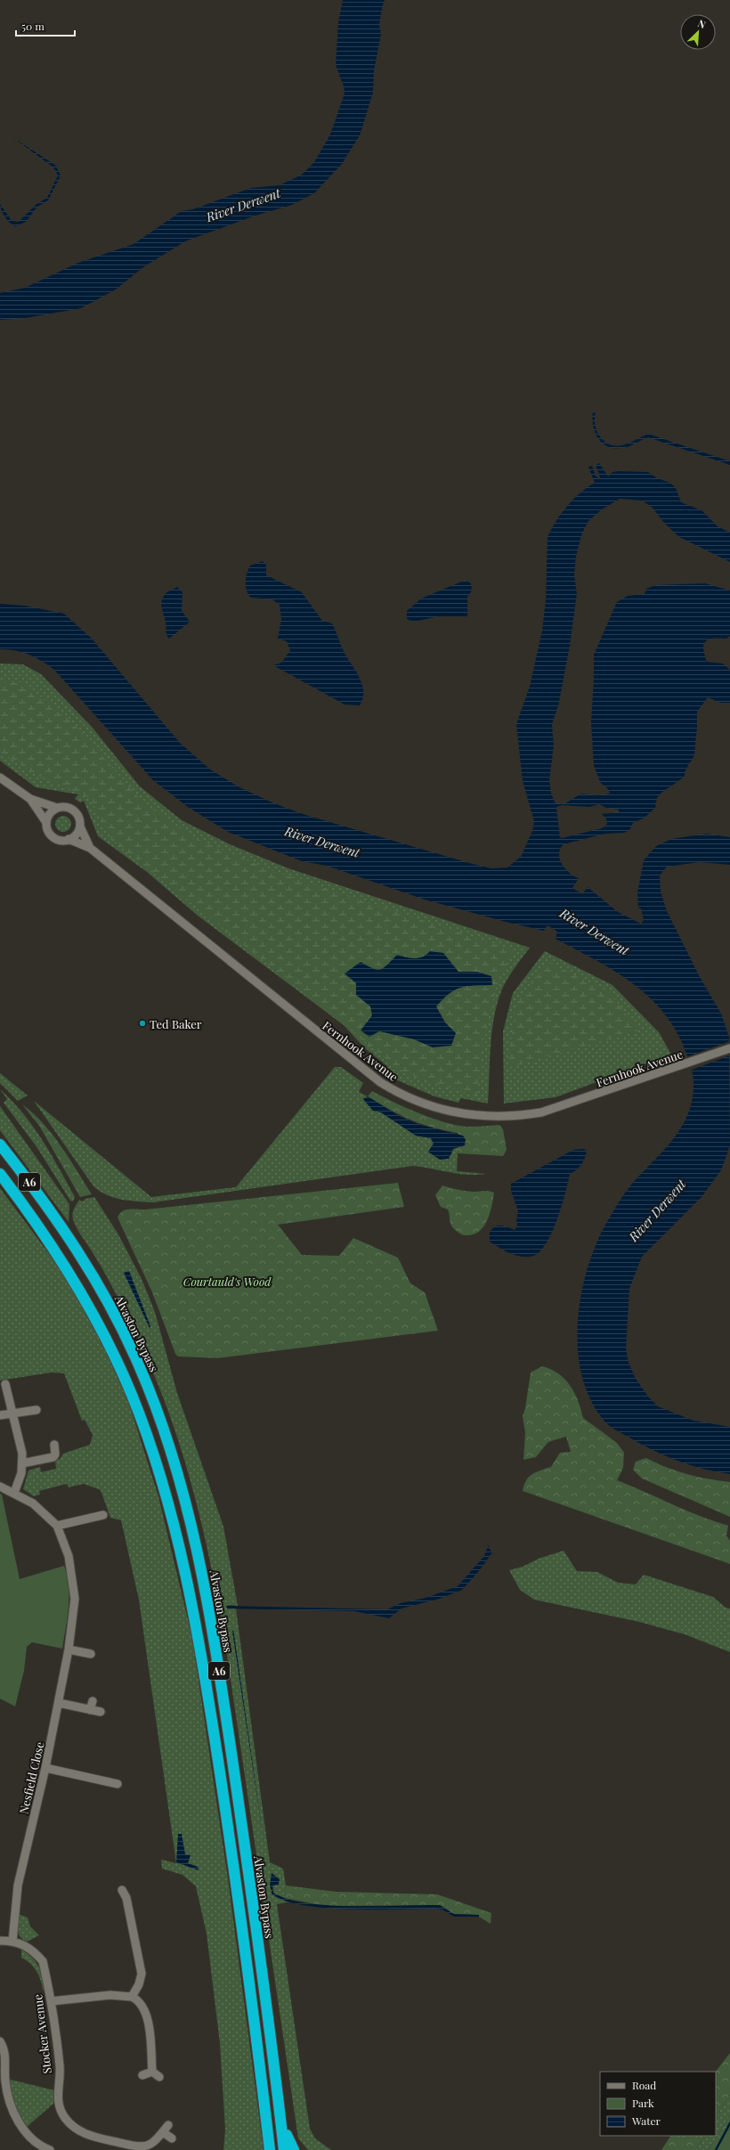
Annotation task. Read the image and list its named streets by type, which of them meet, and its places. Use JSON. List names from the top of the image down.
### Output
{
  "streets": {
    "highway": ["A6", "Alvaston Bypass"],
    "street": ["Fernhook Avenue", "Nesfield Close", "Stocker Avenue"]
  },
  "crossings": [
    ["Nesfield Close", "Stocker Avenue"]
  ],
  "water": ["River Derwent"],
  "parks": ["Courtauld's Wood"],
  "places": ["Ted Baker"],
  "legend": ["Road", "Park", "Water"],
  "scale_bar": "50 m",
  "north": "top right"
}
